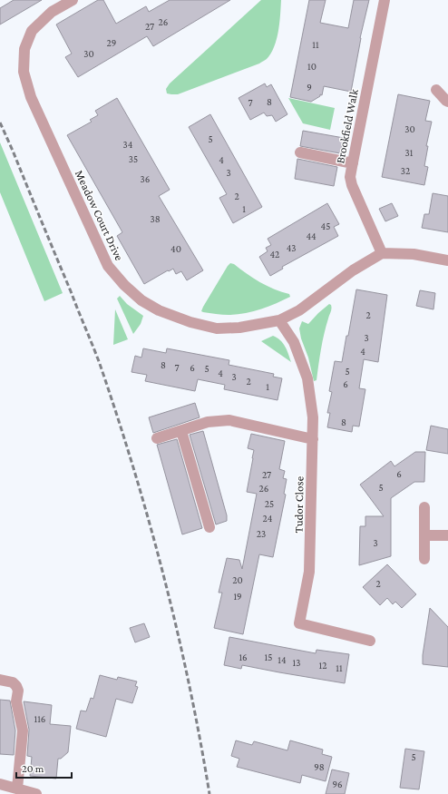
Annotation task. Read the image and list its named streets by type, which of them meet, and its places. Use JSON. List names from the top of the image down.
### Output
{
  "streets": {
    "street": ["Brookfield Walk", "Meadow Court Drive", "Tudor Close"]
  },
  "crossings": [
    ["Brookfield Walk", "Meadow Court Drive"],
    ["Meadow Court Drive", "Tudor Close"]
  ],
  "house_numbers": [
    "26",
    "27",
    "29",
    "11",
    "30",
    "10",
    "9",
    "8",
    "7",
    "30",
    "5",
    "34",
    "31",
    "35",
    "4",
    "32",
    "3",
    "36",
    "2",
    "1",
    "38",
    "45",
    "44",
    "43",
    "40",
    "42",
    "2",
    "3",
    "4",
    "8",
    "7",
    "6",
    "5",
    "5",
    "4",
    "3",
    "2",
    "6",
    "1",
    "8",
    "6",
    "27",
    "5",
    "26",
    "25",
    "24",
    "23",
    "3",
    "20",
    "2",
    "19",
    "16",
    "15",
    "14",
    "13",
    "12",
    "11",
    "116",
    "5",
    "98",
    "96"
  ],
  "scale_bar": "20 m"
}
